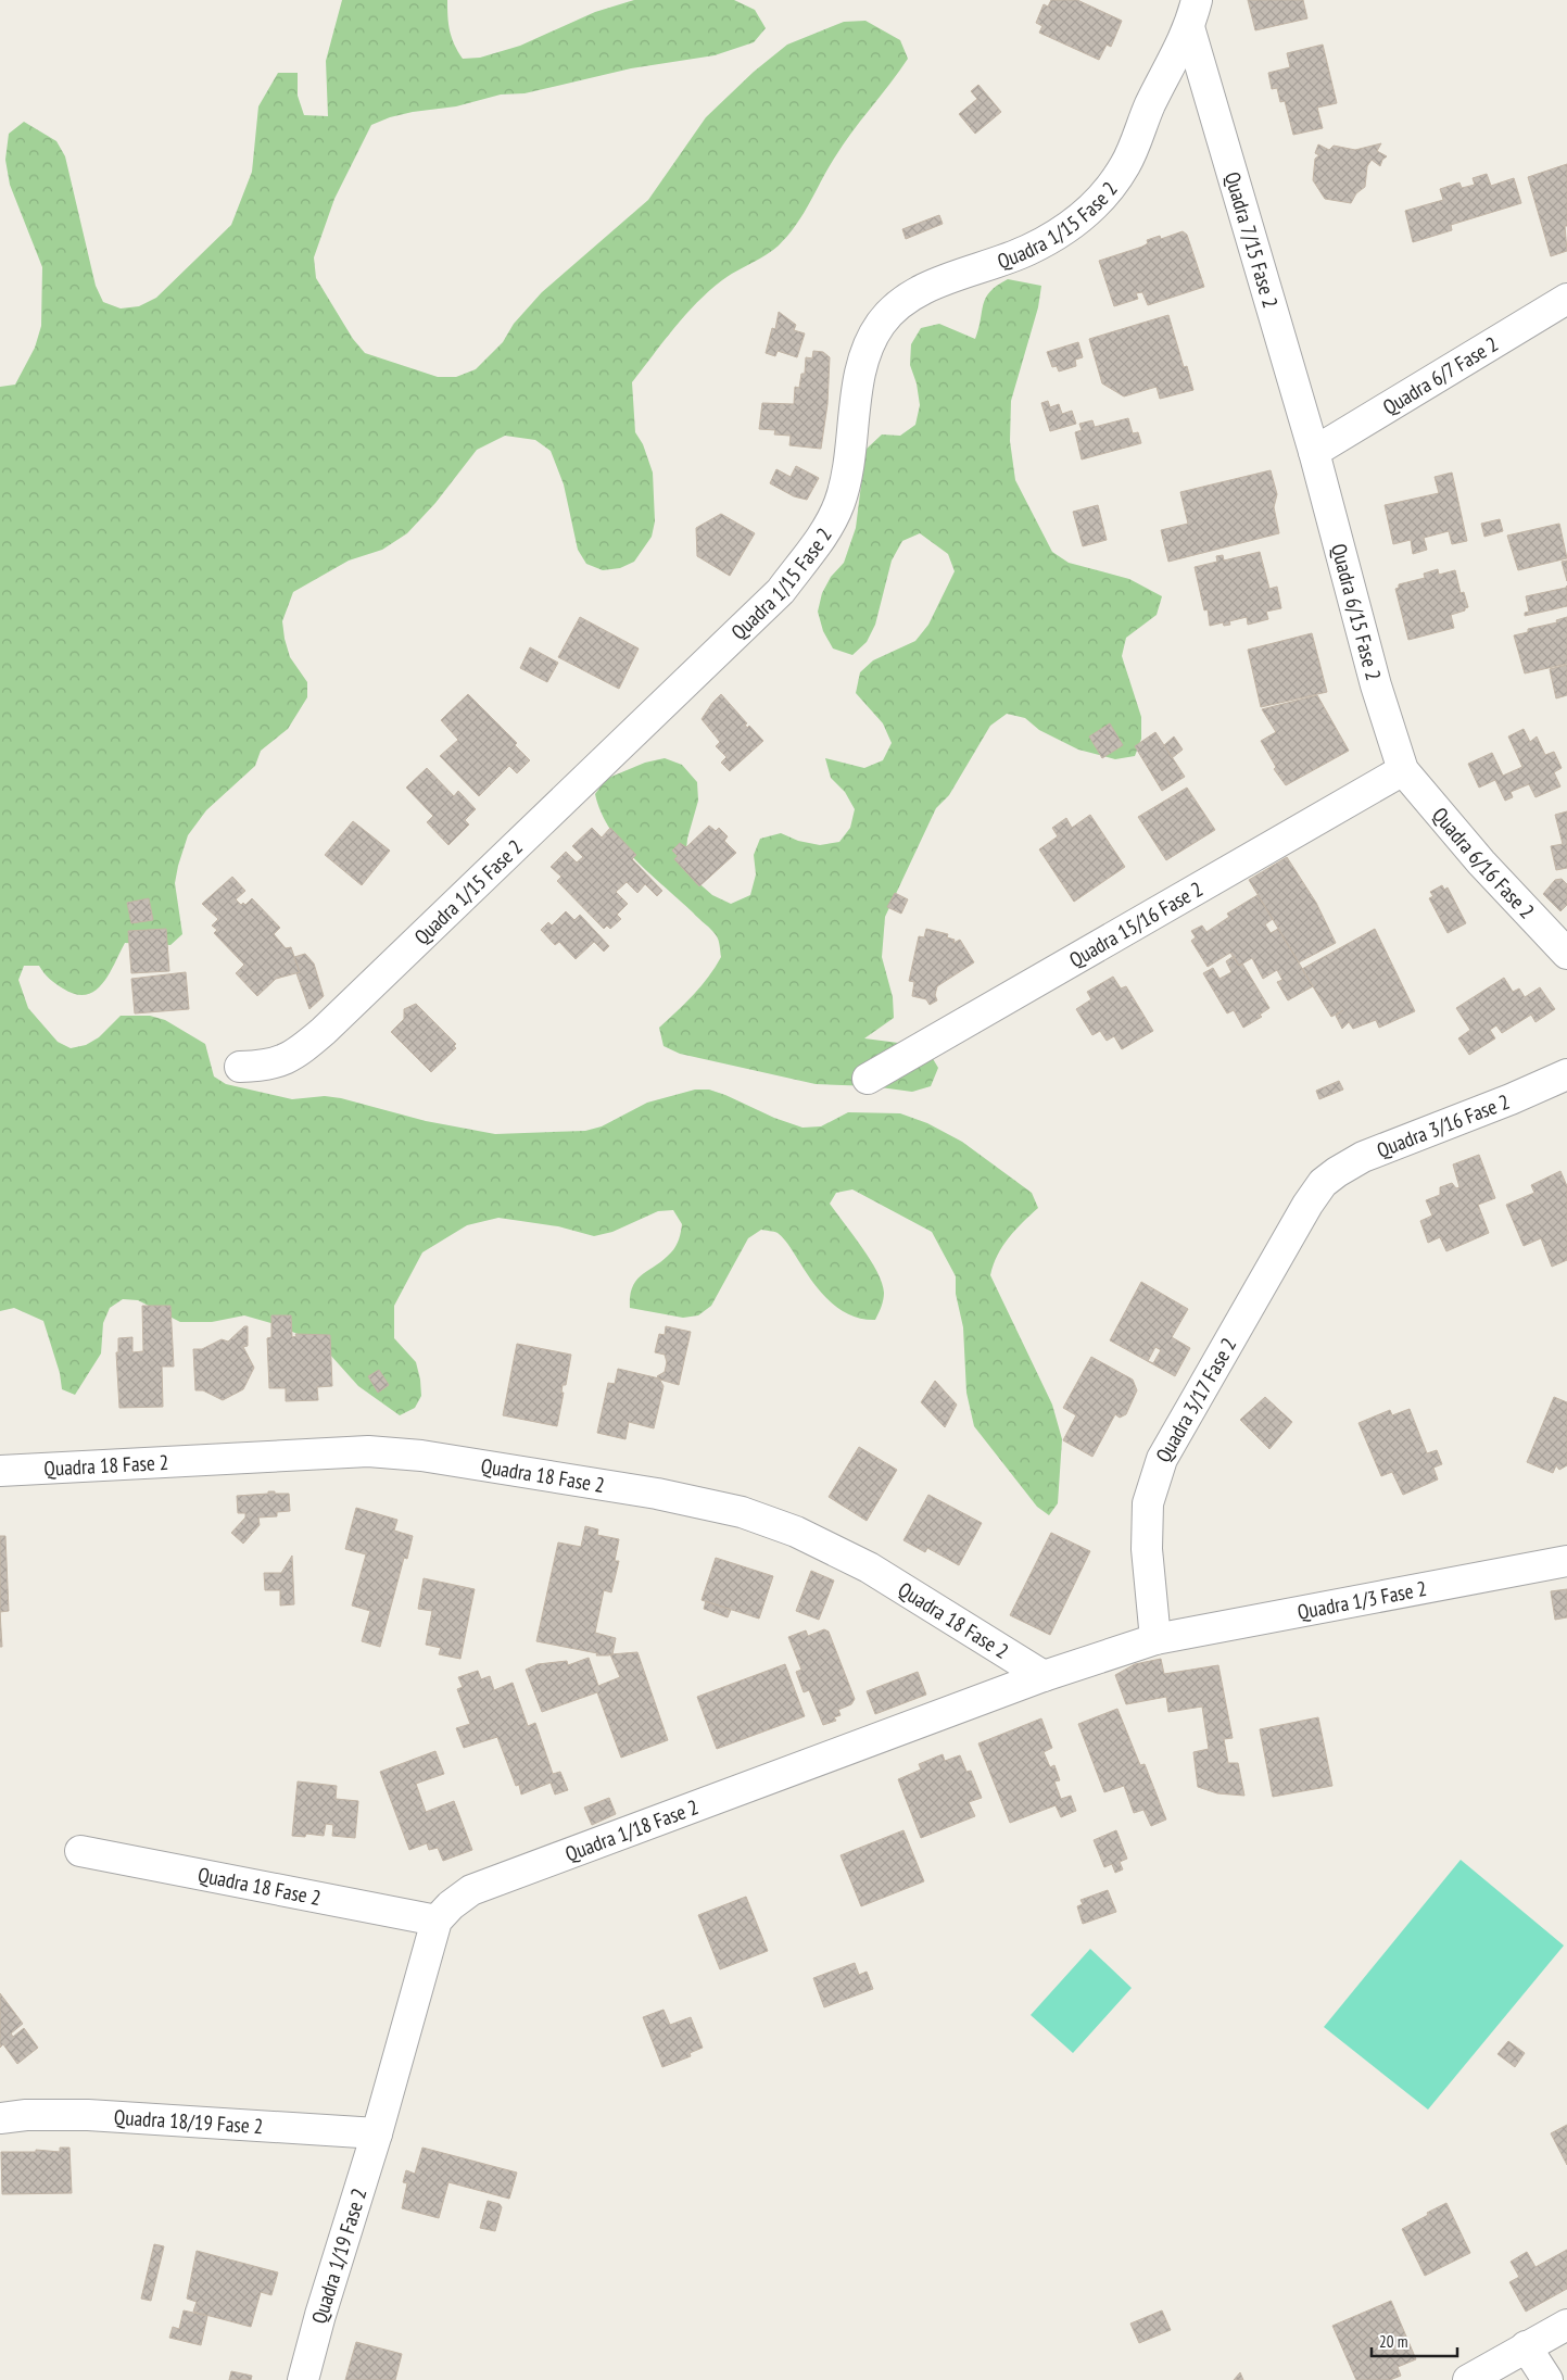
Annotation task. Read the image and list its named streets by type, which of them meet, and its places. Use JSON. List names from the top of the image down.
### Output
{
  "streets": {
    "street": [
      "Quadra 1/15 Fase 2",
      "Quadra 7/15 Fase 2",
      "Quadra 6/7 Fase 2",
      "Quadra 6/15 Fase 2",
      "Quadra 6/16 Fase 2",
      "Quadra 15/16 Fase 2",
      "Quadra 3/16 Fase 2",
      "Quadra 3/17 Fase 2",
      "Quadra 18 Fase 2",
      "Quadra 1/3 Fase 2",
      "Quadra 1/18 Fase 2",
      "Quadra 18/19 Fase 2",
      "Quadra 1/19 Fase 2"
    ]
  },
  "crossings": [
    ["Quadra 1/15 Fase 2", "Quadra 7/15 Fase 2"],
    ["Quadra 7/15 Fase 2", "Quadra 6/7 Fase 2"],
    ["Quadra 7/15 Fase 2", "Quadra 6/15 Fase 2"],
    ["Quadra 6/7 Fase 2", "Quadra 6/15 Fase 2"],
    ["Quadra 6/15 Fase 2", "Quadra 6/16 Fase 2"],
    ["Quadra 6/15 Fase 2", "Quadra 15/16 Fase 2"],
    ["Quadra 6/16 Fase 2", "Quadra 15/16 Fase 2"],
    ["Quadra 3/16 Fase 2", "Quadra 3/17 Fase 2"],
    ["Quadra 3/17 Fase 2", "Quadra 1/3 Fase 2"],
    ["Quadra 18 Fase 2", "Quadra 1/3 Fase 2"],
    ["Quadra 18 Fase 2", "Quadra 1/18 Fase 2"],
    ["Quadra 1/3 Fase 2", "Quadra 1/18 Fase 2"],
    ["Quadra 1/18 Fase 2", "Quadra 18/19 Fase 2"],
    ["Quadra 1/18 Fase 2", "Quadra 1/19 Fase 2"],
    ["Quadra 18/19 Fase 2", "Quadra 1/19 Fase 2"]
  ],
  "scale_bar": "20 m"
}
